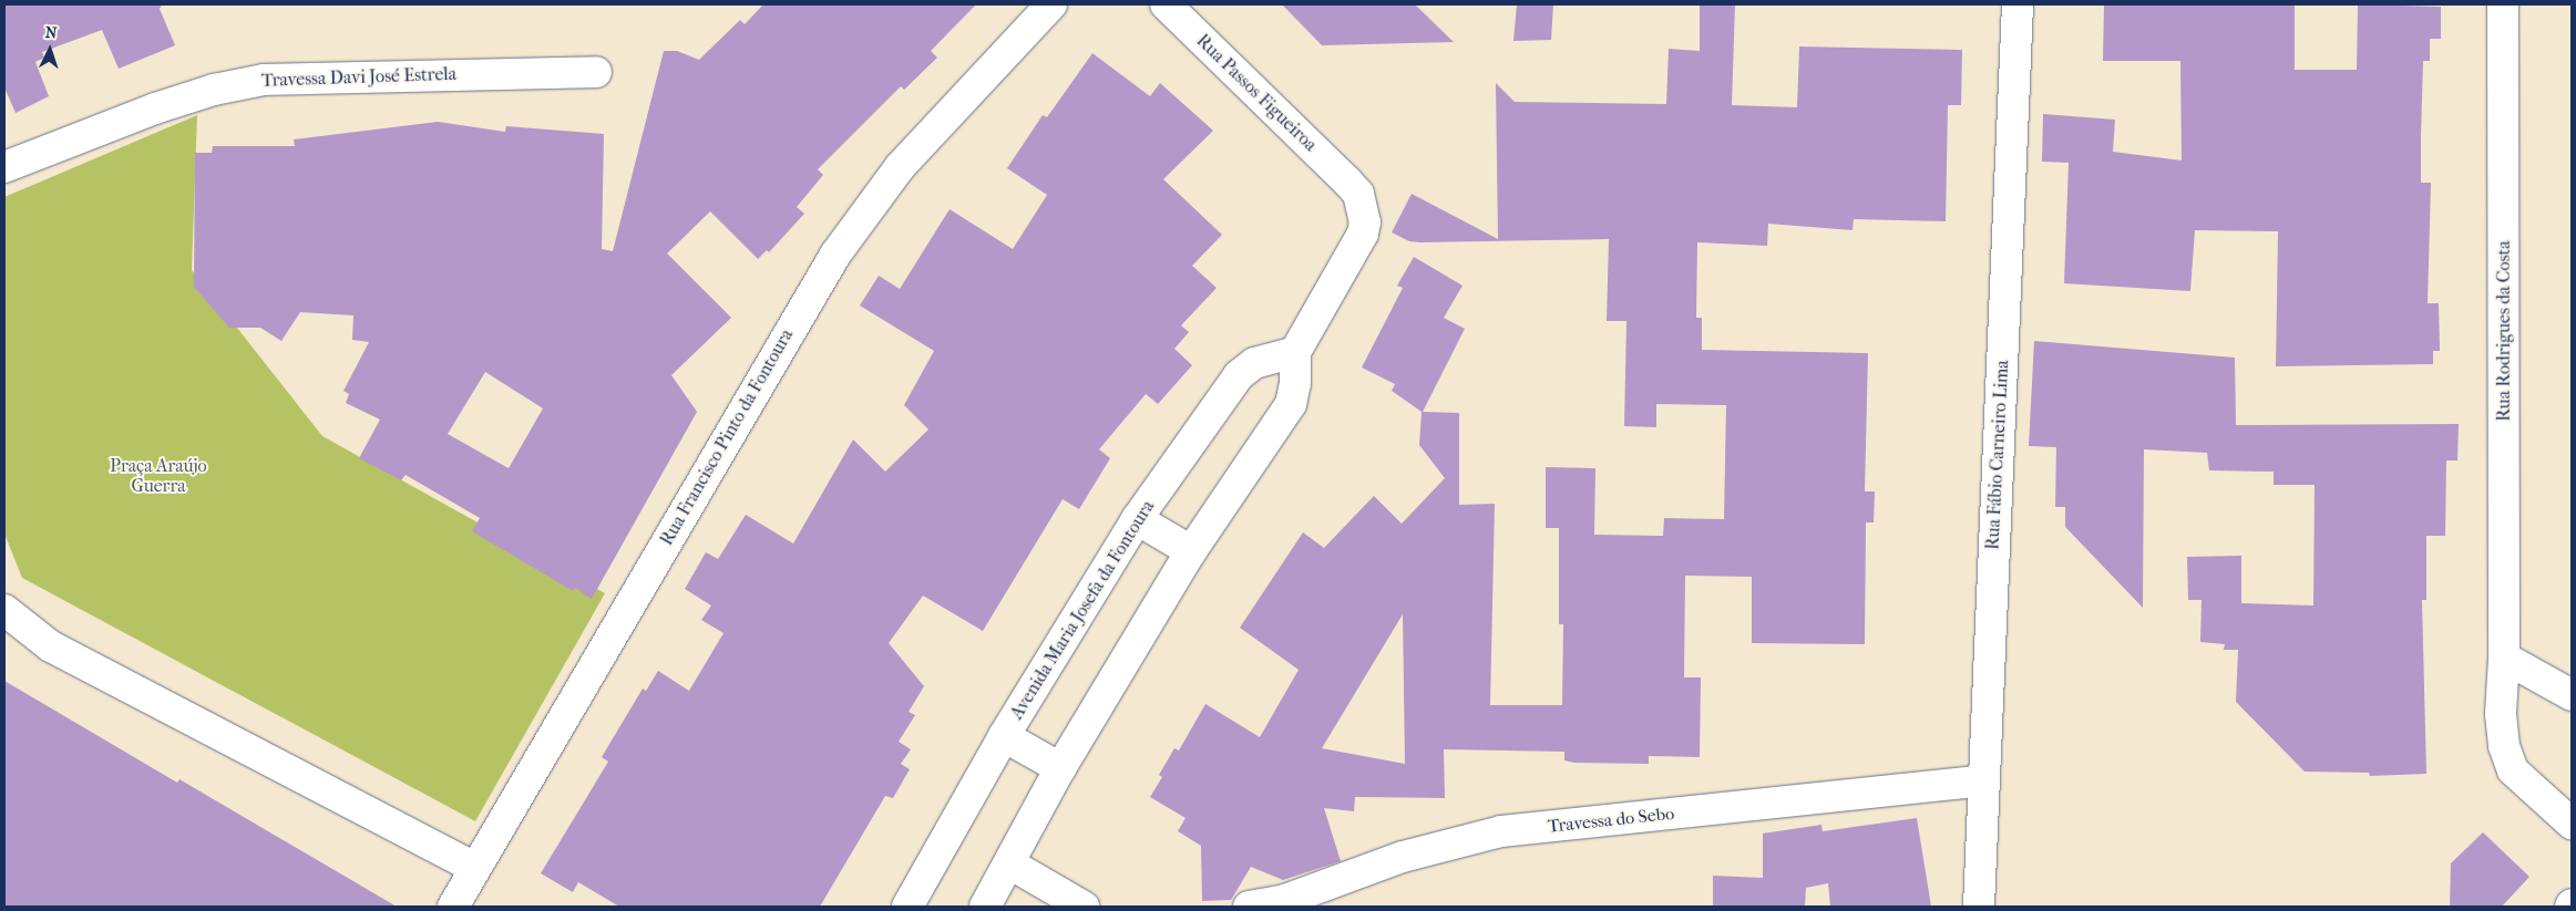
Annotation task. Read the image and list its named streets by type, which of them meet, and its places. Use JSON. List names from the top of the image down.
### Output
{
  "streets": {
    "street": [
      "Travessa Davi José Estrela",
      "Rua Passos Figueiroa",
      "Rua Rodrigues da Costa",
      "Rua Francisco Pinto da Fontoura",
      "Rua Fábio Carneiro Lima",
      "Avenida Maria Josefa da Fontoura",
      "Travessa do Sebo"
    ]
  },
  "crossings": [
    ["Rua Passos Figueiroa", "Avenida Maria Josefa da Fontoura"],
    ["Rua Fábio Carneiro Lima", "Travessa do Sebo"]
  ],
  "parks": ["Praça Araújo Guerra"],
  "north": "top"
}
